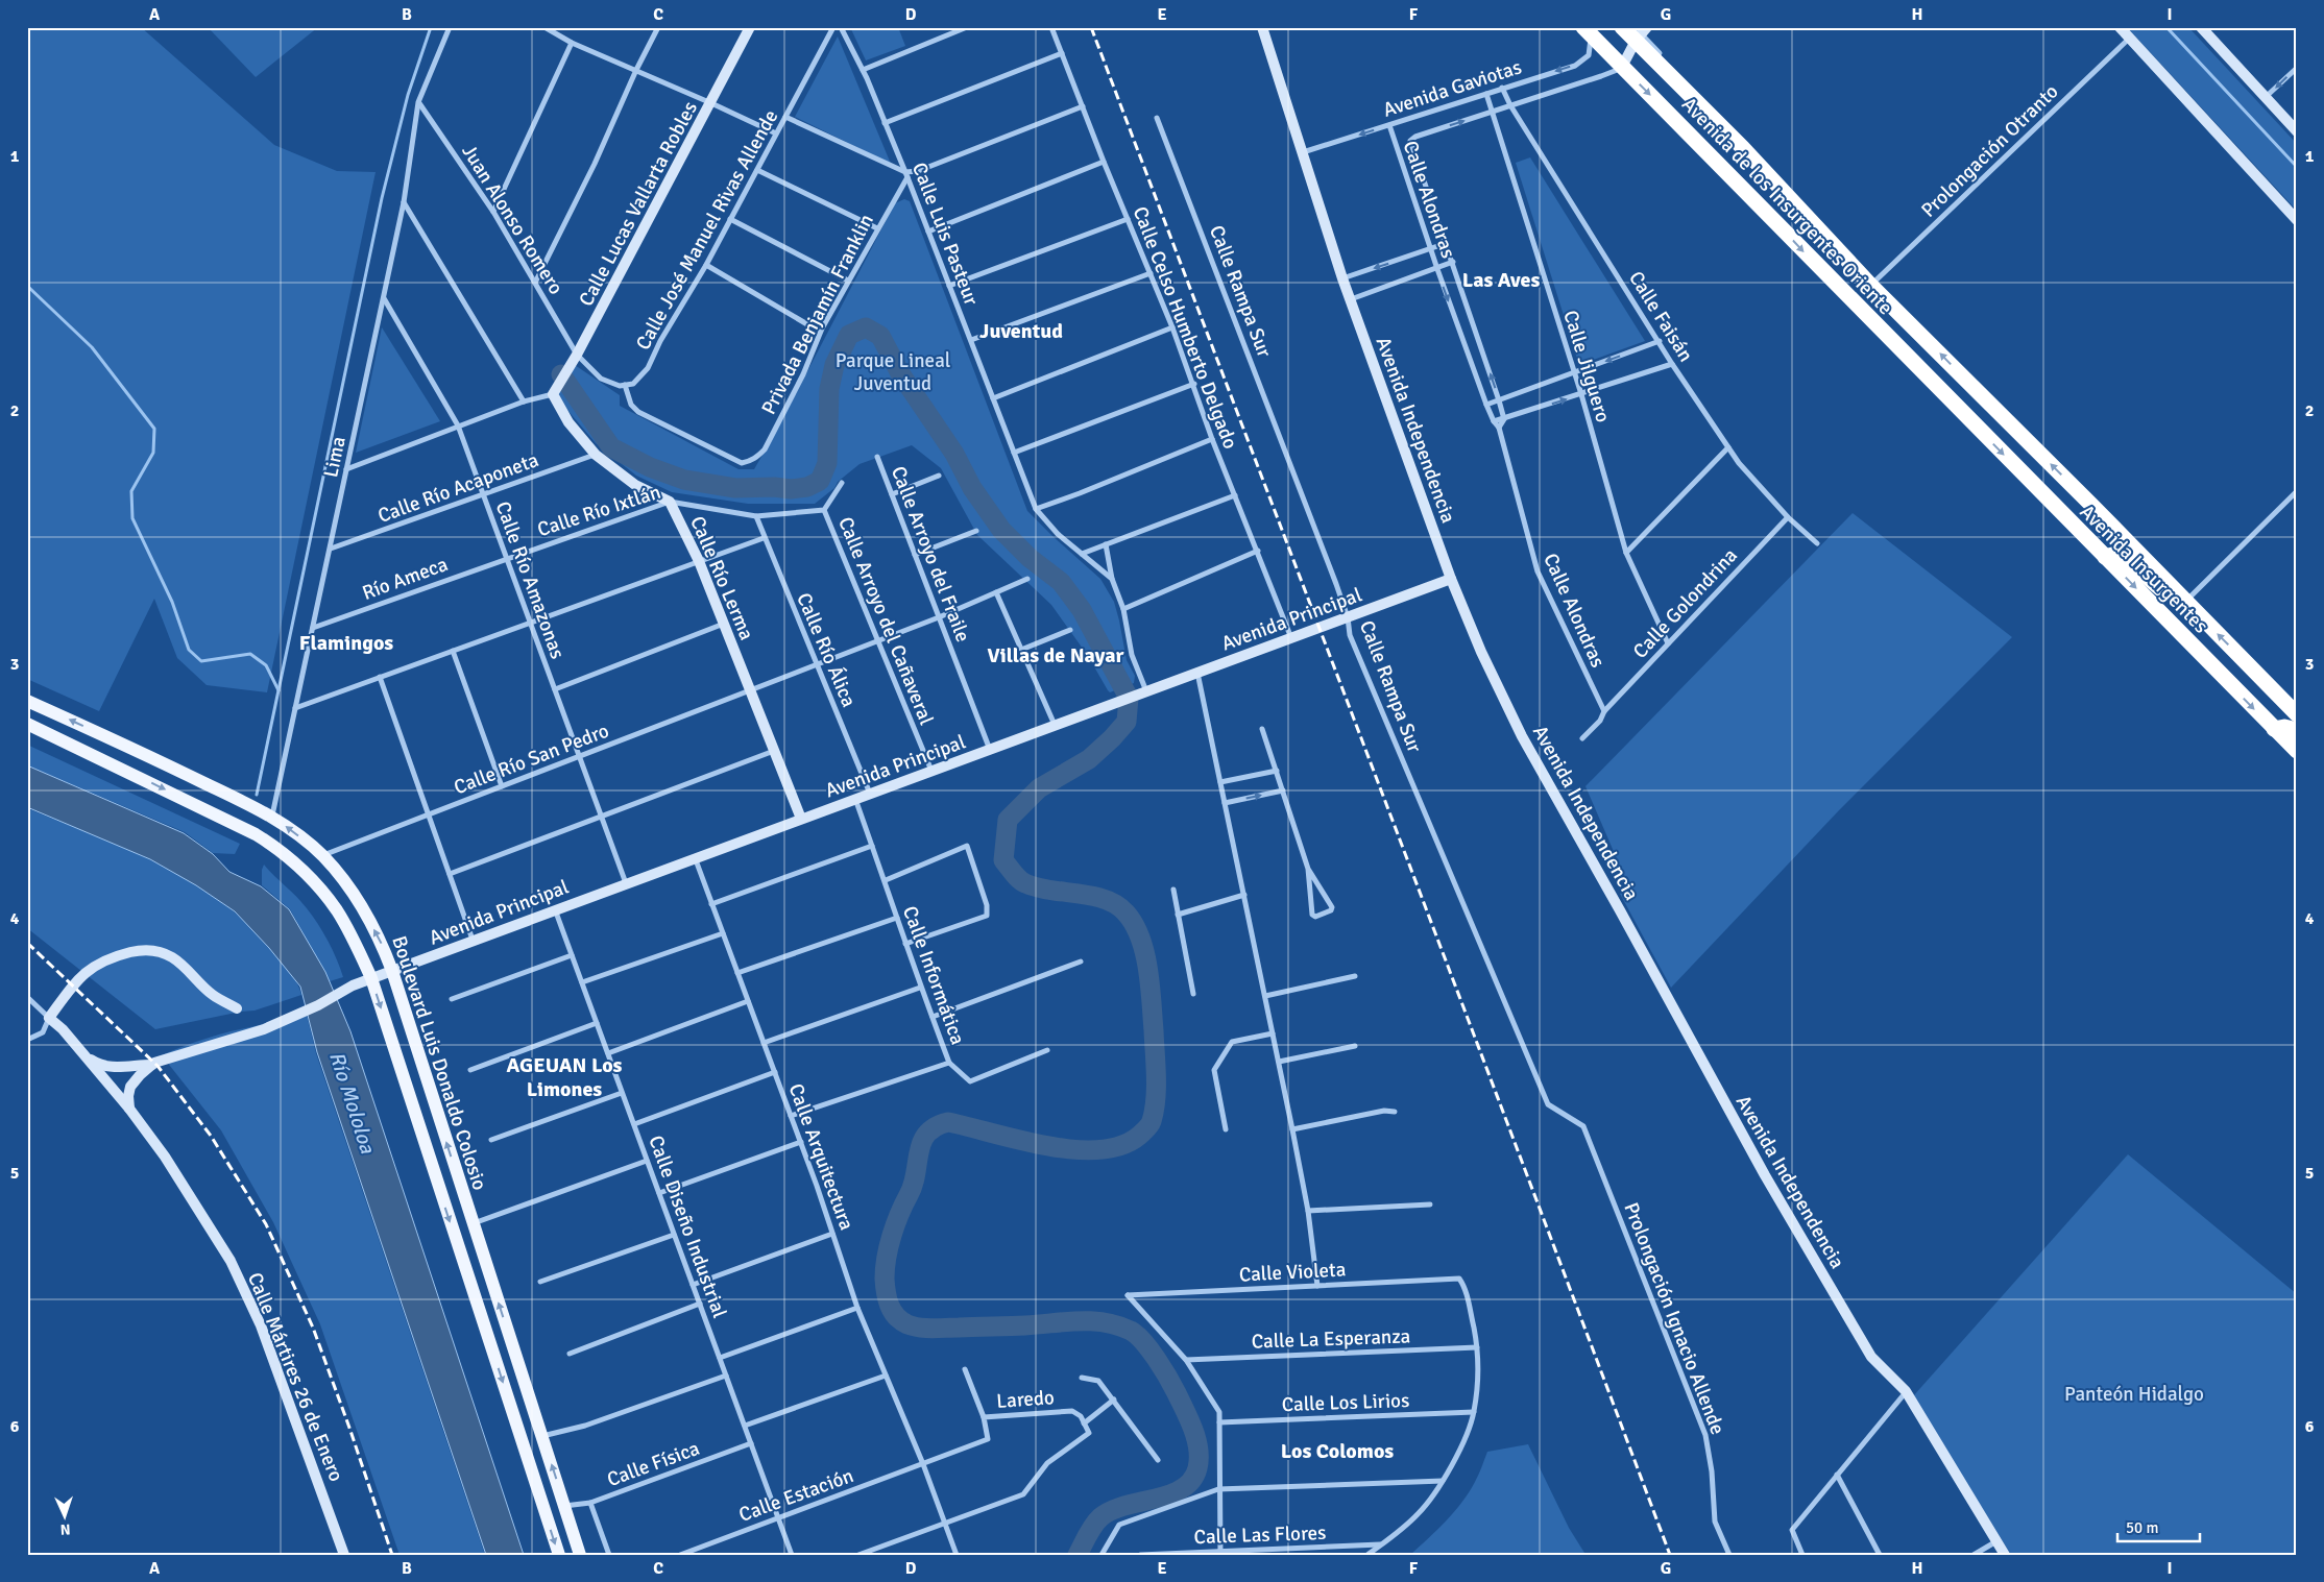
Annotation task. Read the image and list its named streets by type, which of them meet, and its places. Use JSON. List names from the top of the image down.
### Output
{
  "streets": {
    "highway": ["Avenida de los Insurgentes Oriente", "Avenida Insurgentes"],
    "main road": ["Boulevard Luis Donaldo Colosio"],
    "street": [
      "Avenida Gaviotas",
      "Prolongación Otranto",
      "Calle Alondras",
      "Calle Lucas Vallarta Robles",
      "Juan Alonso Romero",
      "Calle José Manuel Rivas Allende",
      "Calle Luis Pasteur",
      "Calle Rampa Sur",
      "Privada Benjamín Franklin",
      "Calle Faisán",
      "Calle Celso Humberto Delgado",
      "Calle Jilguero",
      "Avenida Independencia",
      "Lima",
      "Calle Río Acaponeta",
      "Calle Río Ixtlán",
      "Calle Arroyo del Fraile",
      "Río Ameca",
      "Calle Río Lerma",
      "Calle Río Amazonas",
      "Calle Golondrina",
      "Avenida Principal",
      "Calle Arroyo del Cañaveral",
      "Calle Río Álica",
      "Calle Río San Pedro",
      "Calle Informática",
      "Calle Arquitectura",
      "Calle Diseño Industrial",
      "Calle Violeta",
      "Prolongación Ignacio Allende",
      "Calle La Esperanza",
      "Calle Mártires 26 de Enero",
      "Laredo",
      "Calle Los Lirios",
      "Calle Física",
      "Calle Estación",
      "Calle Las Flores"
    ]
  },
  "crossings": [
    ["Avenida Gaviotas", "Calle Alondras"],
    ["Avenida Gaviotas", "Avenida de los Insurgentes Oriente"],
    ["Avenida Gaviotas", "Calle Faisán"],
    ["Avenida Gaviotas", "Calle Jilguero"],
    ["Avenida Gaviotas", "Avenida Independencia"],
    ["Prolongación Otranto", "Avenida de los Insurgentes Oriente"],
    ["Calle Alondras", "Calle Golondrina"],
    ["Calle Lucas Vallarta Robles", "Juan Alonso Romero"],
    ["Calle Lucas Vallarta Robles", "Calle Río Lerma"],
    ["Avenida de los Insurgentes Oriente", "Avenida Insurgentes"],
    ["Juan Alonso Romero", "Lima"],
    ["Calle José Manuel Rivas Allende", "Privada Benjamín Franklin"],
    ["Calle Luis Pasteur", "Privada Benjamín Franklin"],
    ["Calle Rampa Sur", "Avenida Principal"],
    ["Calle Rampa Sur", "Prolongación Ignacio Allende"],
    ["Calle Faisán", "Calle Golondrina"],
    ["Calle Celso Humberto Delgado", "Avenida Principal"],
    ["Calle Jilguero", "Calle Golondrina"],
    ["Avenida Independencia", "Avenida Principal"],
    ["Lima", "Calle Río Acaponeta"],
    ["Lima", "Río Ameca"],
    ["Lima", "Calle Río Amazonas"],
    ["Lima", "Boulevard Luis Donaldo Colosio"],
    ["Calle Río Acaponeta", "Calle Río Lerma"],
    ["Calle Río Acaponeta", "Calle Río Amazonas"],
    ["Calle Río Ixtlán", "Río Ameca"],
    ["Calle Río Ixtlán", "Calle Río Lerma"],
    ["Calle Río Ixtlán", "Calle Río Amazonas"],
    ["Calle Río Ixtlán", "Calle Arroyo del Cañaveral"],
    ["Calle Río Ixtlán", "Calle Río Álica"],
    ["Calle Arroyo del Fraile", "Avenida Principal"],
    ["Calle Arroyo del Fraile", "Calle Río San Pedro"],
    ["Río Ameca", "Calle Río Amazonas"],
    ["Calle Río Lerma", "Avenida Principal"],
    ["Calle Río Lerma", "Calle Río San Pedro"],
    ["Calle Río Amazonas", "Avenida Principal"],
    ["Calle Río Amazonas", "Calle Río San Pedro"],
    ["Avenida Principal", "Calle Arroyo del Cañaveral"],
    ["Avenida Principal", "Calle Río Álica"],
    ["Avenida Principal", "Calle Informática"],
    ["Avenida Principal", "Boulevard Luis Donaldo Colosio"],
    ["Avenida Principal", "Calle Arquitectura"],
    ["Avenida Principal", "Calle Diseño Industrial"],
    ["Calle Arroyo del Cañaveral", "Calle Río San Pedro"],
    ["Calle Río Álica", "Calle Río San Pedro"],
    ["Calle Río San Pedro", "Boulevard Luis Donaldo Colosio"],
    ["Calle Informática", "Calle Arquitectura"],
    ["Boulevard Luis Donaldo Colosio", "Calle Física"],
    ["Calle Arquitectura", "Laredo"],
    ["Calle Arquitectura", "Calle Estación"],
    ["Calle Diseño Industrial", "Calle Física"],
    ["Calle Diseño Industrial", "Calle Estación"],
    ["Calle Violeta", "Calle La Esperanza"],
    ["Laredo", "Calle Estación"]
  ],
  "districts": [
    "Las Aves",
    "Juventud",
    "Flamingos",
    "Villas de Nayar",
    "AGEUAN Los Limones",
    "Los Colomos"
  ],
  "water": ["Río Mololoa"],
  "parks": ["Parque Lineal Juventud", "Panteón Hidalgo"],
  "scale_bar": "50 m",
  "north": "bottom",
  "grid": {
    "columns": [
      "A",
      "B",
      "C",
      "D",
      "E",
      "F",
      "G",
      "H",
      "I"
    ],
    "rows": [
      "1",
      "2",
      "3",
      "4",
      "5",
      "6"
    ]
  }
}
